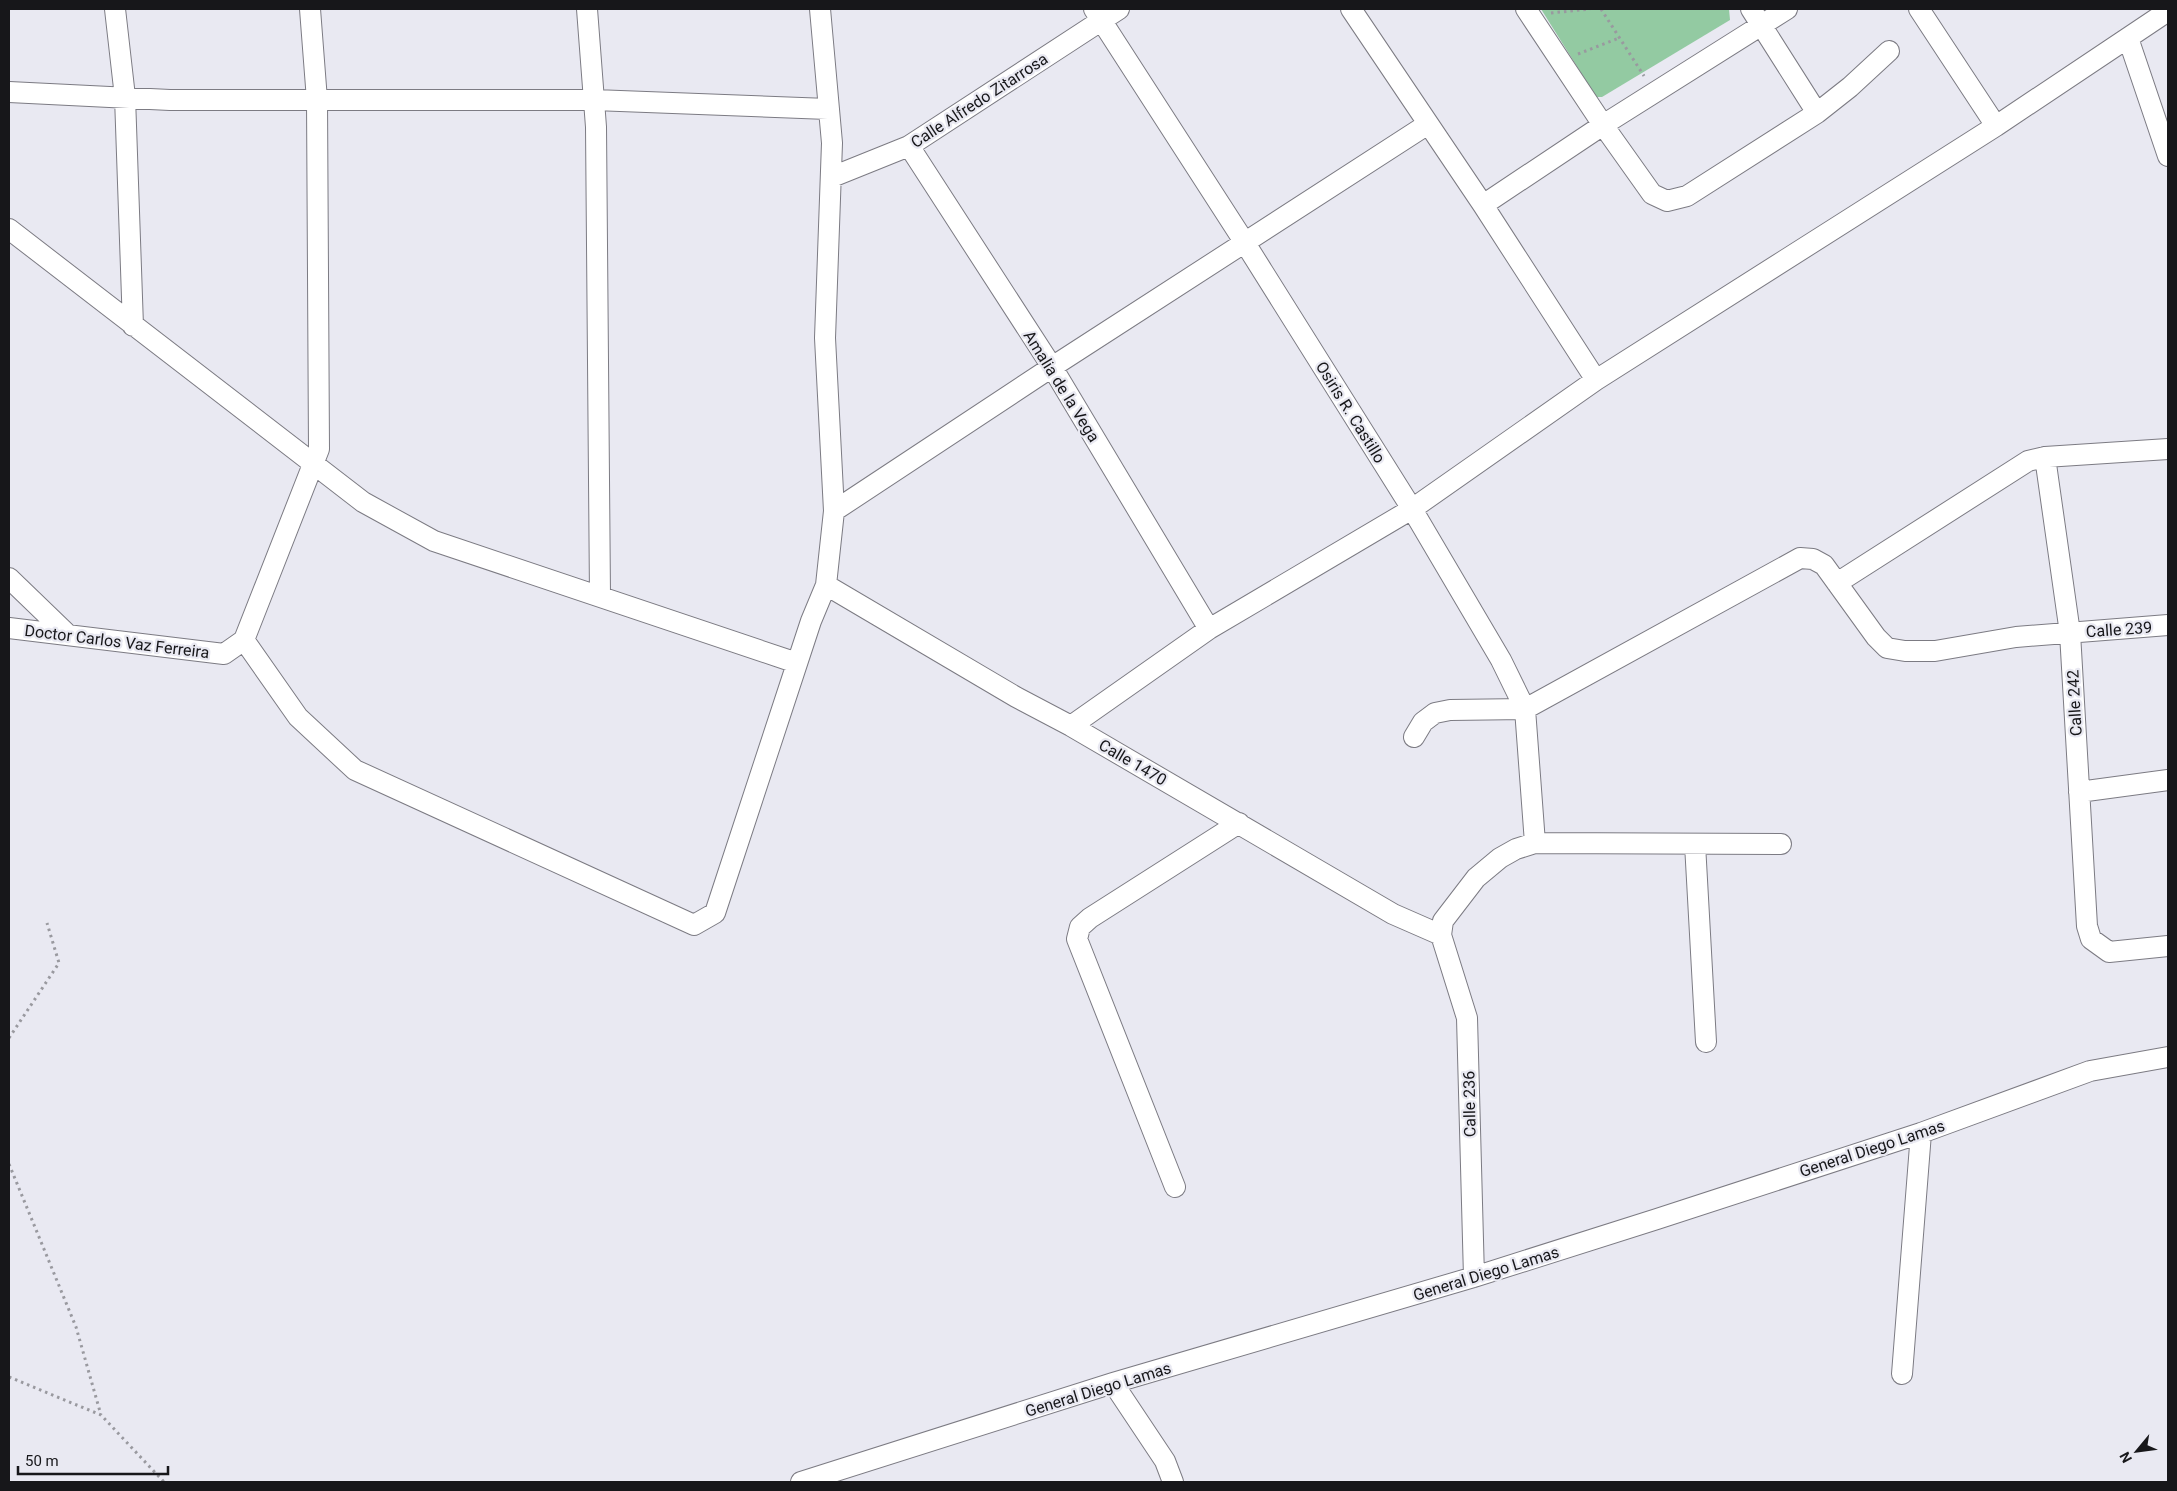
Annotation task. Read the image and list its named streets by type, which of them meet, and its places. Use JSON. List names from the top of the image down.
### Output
{
  "streets": {
    "street": [
      "Calle Alfredo Zitarrosa",
      "Amalia de la Vega",
      "Osiris R. Castillo",
      "Calle 239",
      "Doctor Carlos Vaz Ferreira",
      "Calle 242",
      "Calle 1470",
      "Calle 236",
      "General Diego Lamas"
    ]
  },
  "crossings": [
    ["Calle Alfredo Zitarrosa", "Amalia de la Vega"],
    ["Calle Alfredo Zitarrosa", "Osiris R. Castillo"],
    ["Osiris R. Castillo", "Calle 239"],
    ["Calle 239", "Calle 242"],
    ["Calle 1470", "Calle 236"],
    ["Calle 236", "General Diego Lamas"]
  ],
  "scale_bar": "50 m",
  "north": "bottom left"
}
